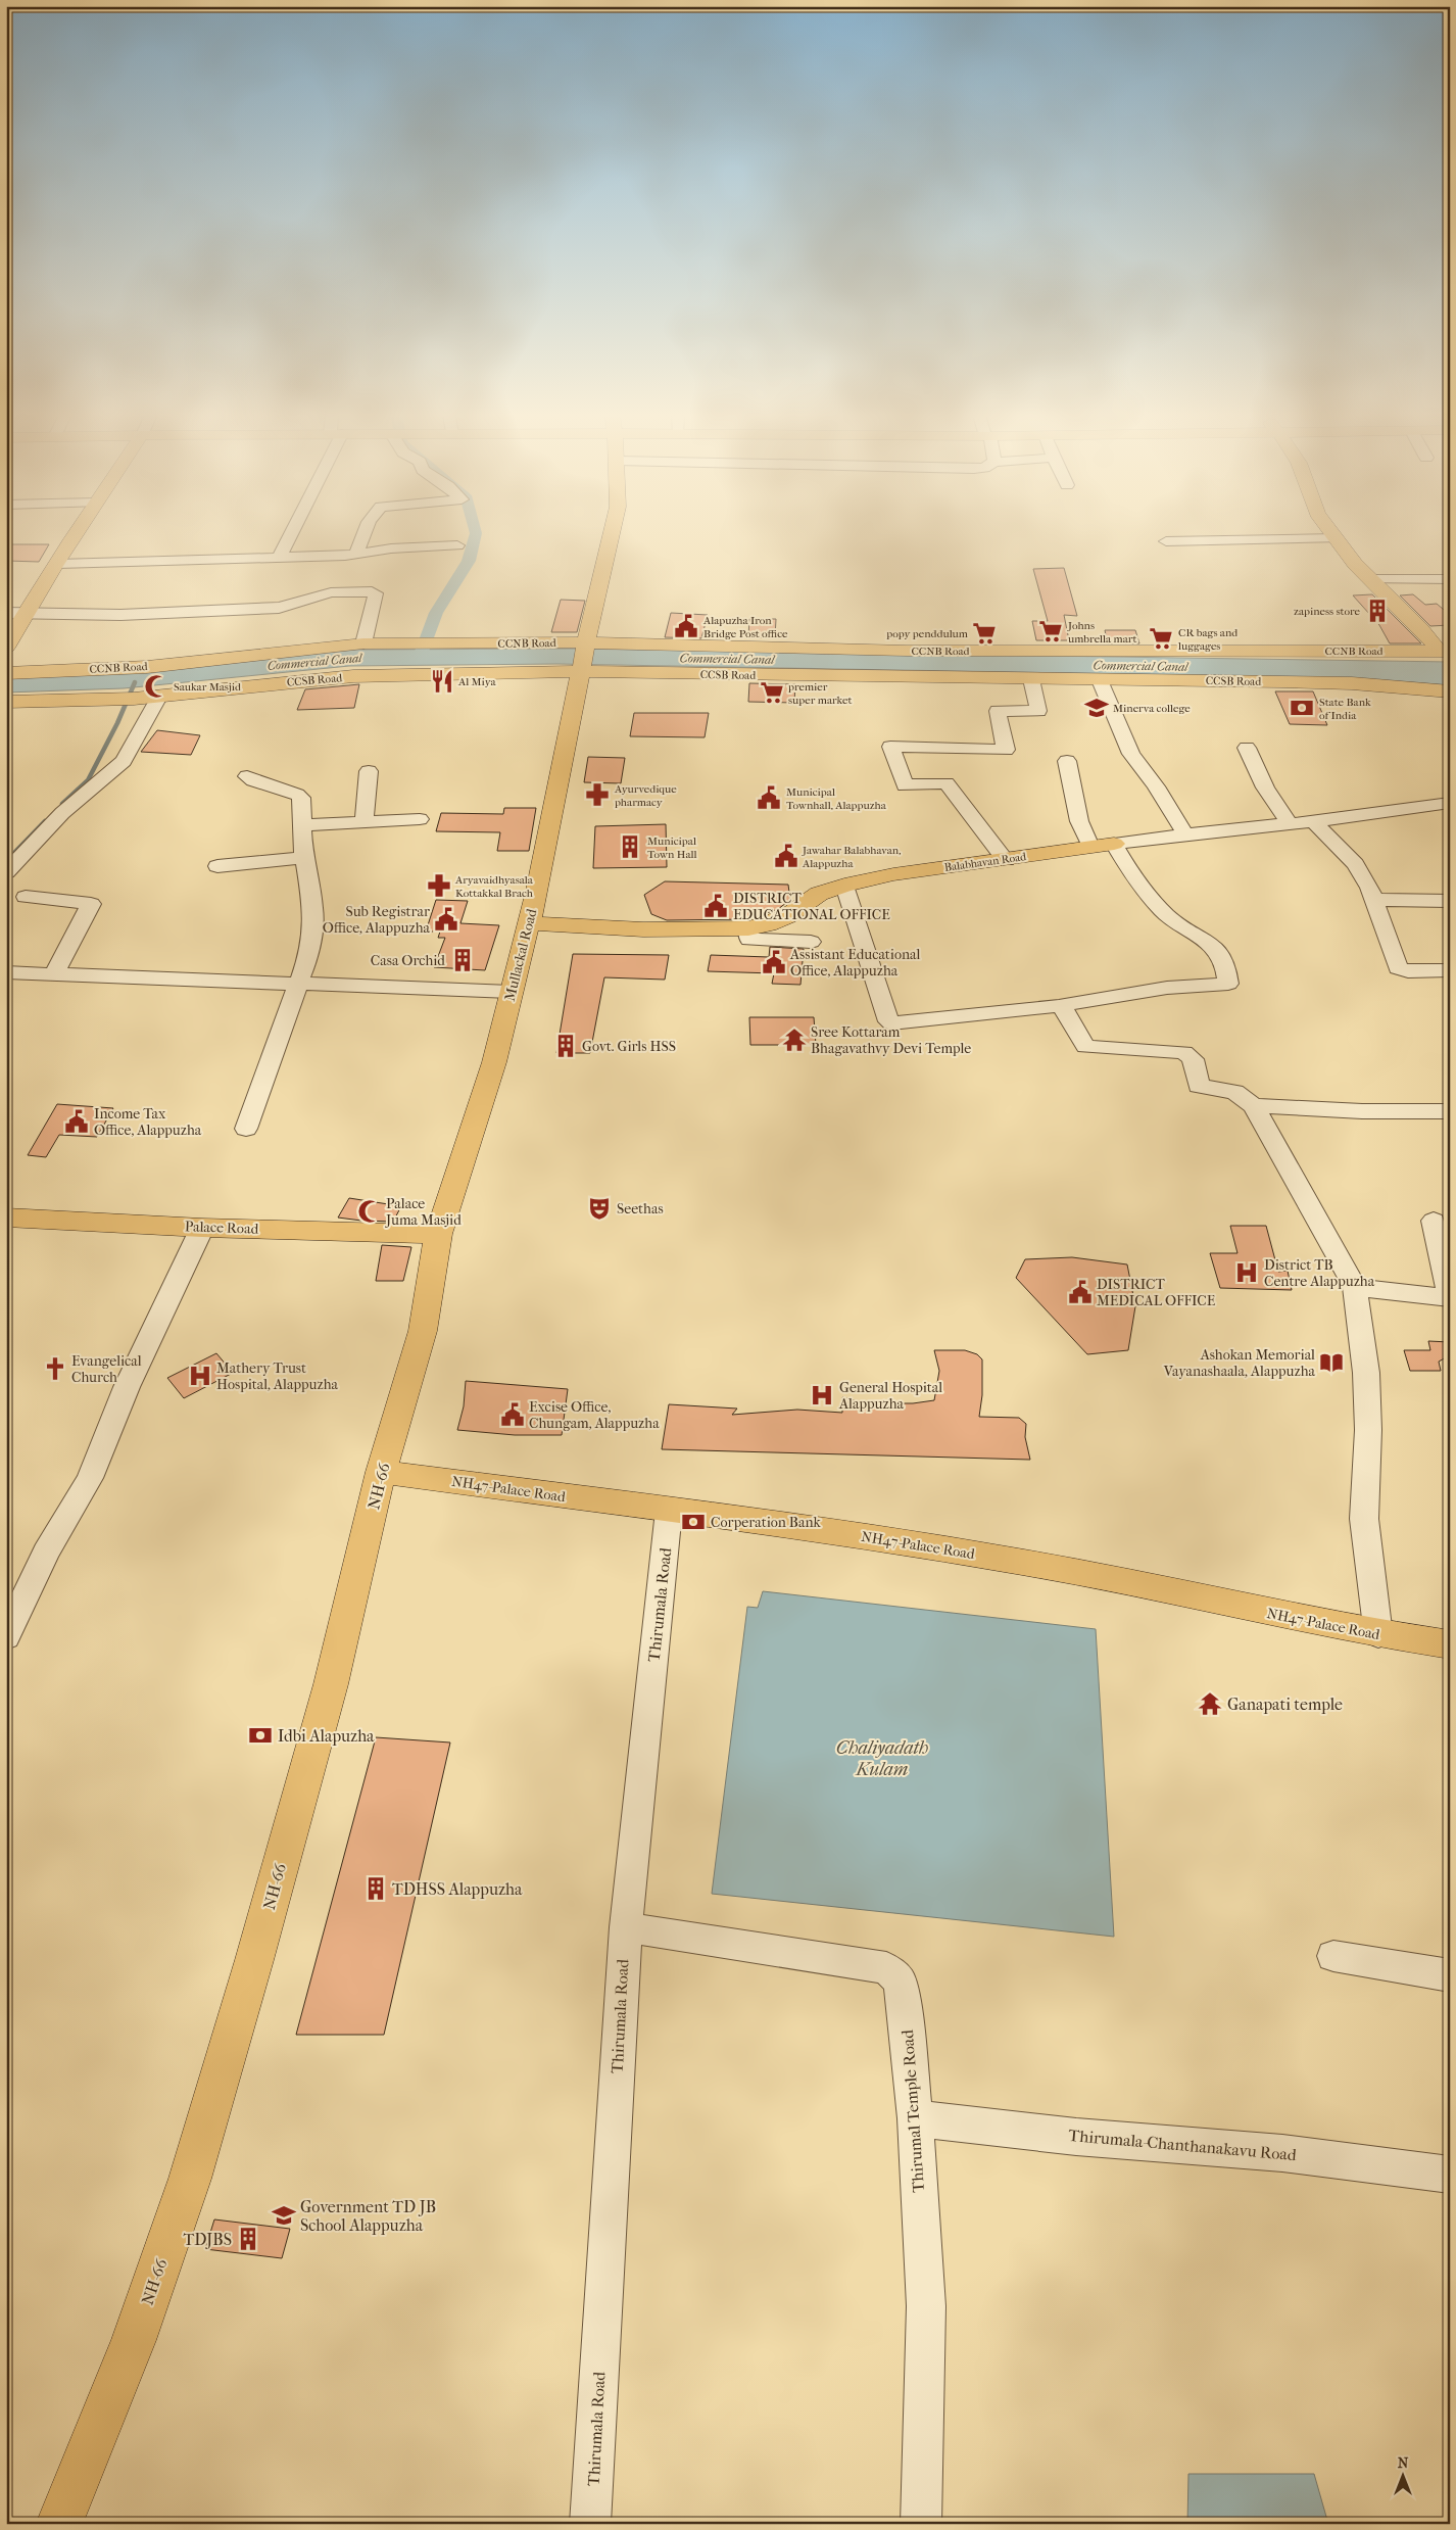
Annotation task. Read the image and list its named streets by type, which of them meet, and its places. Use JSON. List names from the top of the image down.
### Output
{
  "streets": {
    "main road": [
      "CCNB Road",
      "CCSB Road",
      "Balabhavan Road",
      "Mullackal Road",
      "Palace Road",
      "NH-66",
      "NH47-Palace Road"
    ],
    "street": ["Thirumala Road", "Thirumal Temple Road", "Thirumala-Chanthanakavu Road"]
  },
  "crossings": [
    ["CCNB Road", "Mullackal Road"],
    ["CCSB Road", "Mullackal Road"],
    ["Balabhavan Road", "Mullackal Road"],
    ["Mullackal Road", "Palace Road"],
    ["Mullackal Road", "NH-66"],
    ["Palace Road", "NH-66"],
    ["NH-66", "NH47-Palace Road"],
    ["NH47-Palace Road", "Thirumala Road"],
    ["Thirumala Road", "Thirumal Temple Road"],
    ["Thirumal Temple Road", "Thirumala-Chanthanakavu Road"]
  ],
  "water": ["Commercial Canal", "Chaliyadath Kulam"],
  "places": {
    "building": [
      "zapiness store",
      "Municipal Town Hall",
      "Casa Orchid",
      "Govt. Girls HSS",
      "TDHSS Alappuzha",
      "TDJBS"
    ],
    "public building": [
      "Alapuzha Iron Bridge Post office",
      "Municipal Townhall, Alappuzha",
      "Jawahar Balabhavan, Alappuzha",
      "DISTRICT EDUCATIONAL OFFICE",
      "Sub Registrar Office, Alappuzha",
      "Assistant Educational Office, Alappuzha",
      "Income Tax Office, Alappuzha",
      "DISTRICT MEDICAL OFFICE",
      "Excise Office, Chungam, Alappuzha"
    ],
    "supermarket": [
      "Johns umbrella mart",
      "popy penddulum",
      "CR bags and luggages",
      "premier super market"
    ],
    "restaurant": ["Al Miya"],
    "mosque": ["Saukar Masjid", "Palace Juma Masjid"],
    "school or university": ["Minerva college", "Government TD JB School Alappuzha"],
    "bank": ["State Bank of India", "Corperation Bank", "Idbi Alapuzha"],
    "pharmacy": ["Ayurvedique pharmacy", "Aryavaidhyasala Kottakkal Brach"],
    "temple": ["Sree Kottaram Bhagavathvy Devi Temple", "Ganapati temple"],
    "theatre": ["Seethas"],
    "hospital": ["District TB Centre Alappuzha", "Mathery Trust Hospital, Alappuzha", "General Hospital Alappuzha"],
    "library": ["Ashokan Memorial Vayanashaala, Alappuzha"],
    "church": ["Evangelical Church"]
  },
  "north": "top"
}
